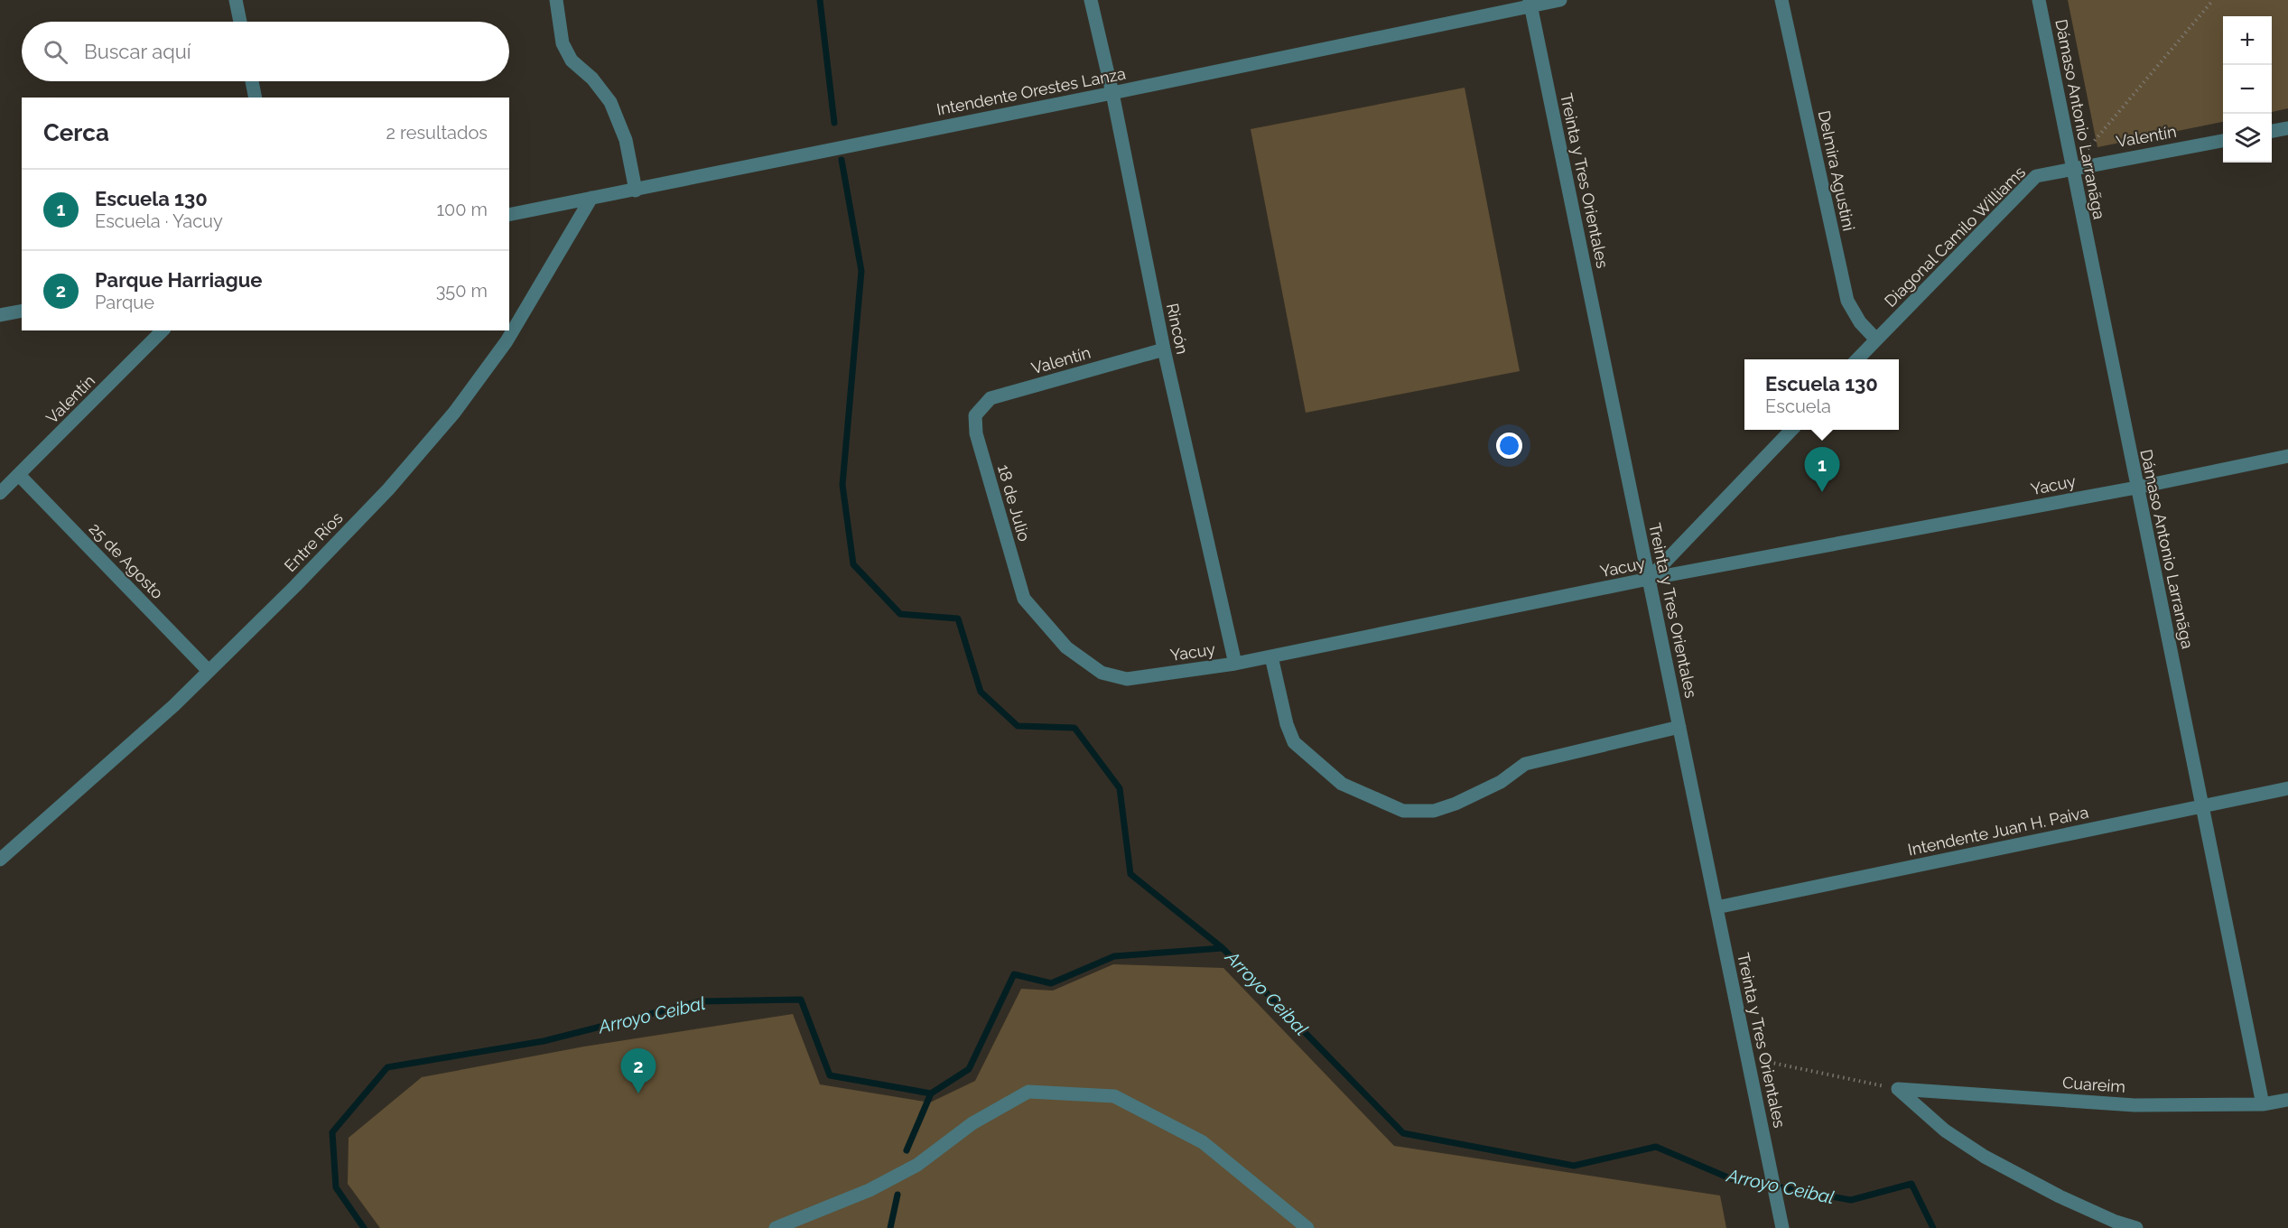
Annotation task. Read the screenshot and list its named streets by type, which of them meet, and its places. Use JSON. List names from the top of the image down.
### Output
{
  "streets": {
    "street": [
      "Intendente Orestes Lanza",
      "Dámaso Antonio Larranãga",
      "Valentín",
      "Delmira Agustini",
      "Treinta y Tres Orientales",
      "Diagonal Camilo Williams",
      "Rincón",
      "Yacuy",
      "18 de Julio",
      "Entre Ríos",
      "25 de Agosto",
      "Intendente Juan H. Paiva",
      "Cuareim"
    ]
  },
  "crossings": [
    ["Intendente Orestes Lanza", "Treinta y Tres Orientales"],
    ["Intendente Orestes Lanza", "Rincón"],
    ["Intendente Orestes Lanza", "Entre Ríos"],
    ["Dámaso Antonio Larranãga", "Valentín"],
    ["Dámaso Antonio Larranãga", "Diagonal Camilo Williams"],
    ["Dámaso Antonio Larranãga", "Yacuy"],
    ["Dámaso Antonio Larranãga", "Intendente Juan H. Paiva"],
    ["Dámaso Antonio Larranãga", "Cuareim"],
    ["Valentín", "Diagonal Camilo Williams"],
    ["Valentín", "Rincón"],
    ["Valentín", "18 de Julio"],
    ["Valentín", "25 de Agosto"],
    ["Delmira Agustini", "Diagonal Camilo Williams"],
    ["Treinta y Tres Orientales", "Yacuy"],
    ["Treinta y Tres Orientales", "Intendente Juan H. Paiva"],
    ["Rincón", "Yacuy"],
    ["Yacuy", "18 de Julio"],
    ["Entre Ríos", "25 de Agosto"]
  ],
  "water": ["Arroyo Ceibal"],
  "page": {
    "map_buttons": ["+", "−"],
    "search": "Buscar aquí",
    "heading": ["Cerca", "2 resultados"],
    "list": [
      {
        "mark": "1",
        "name": "Escuela 130",
        "note": "Escuela · Yacuy",
        "value": "100 m"
      },
      {
        "mark": "2",
        "name": "Parque Harriague",
        "note": "Parque",
        "value": "350 m"
      }
    ],
    "popup": ["Escuela 130", "Escuela"],
    "pins": ["1", "2"]
  }
}
